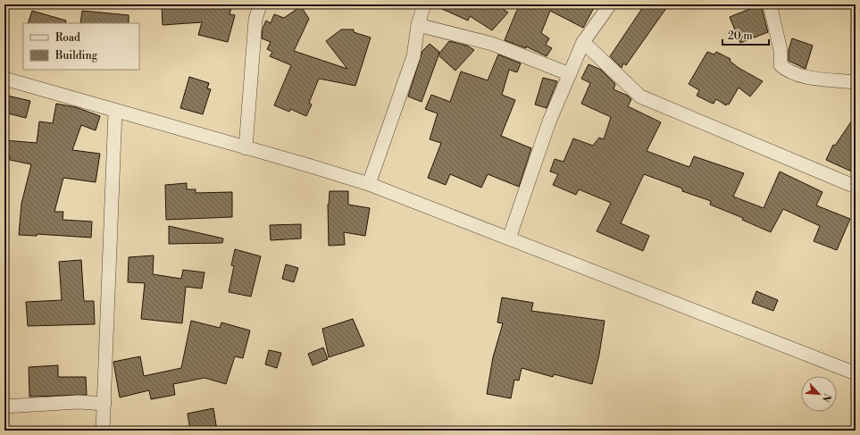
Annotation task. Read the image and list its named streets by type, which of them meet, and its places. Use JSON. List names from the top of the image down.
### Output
{
  "legend": ["Road", "Building"],
  "scale_bar": "20 m",
  "north": "bottom right"
}
